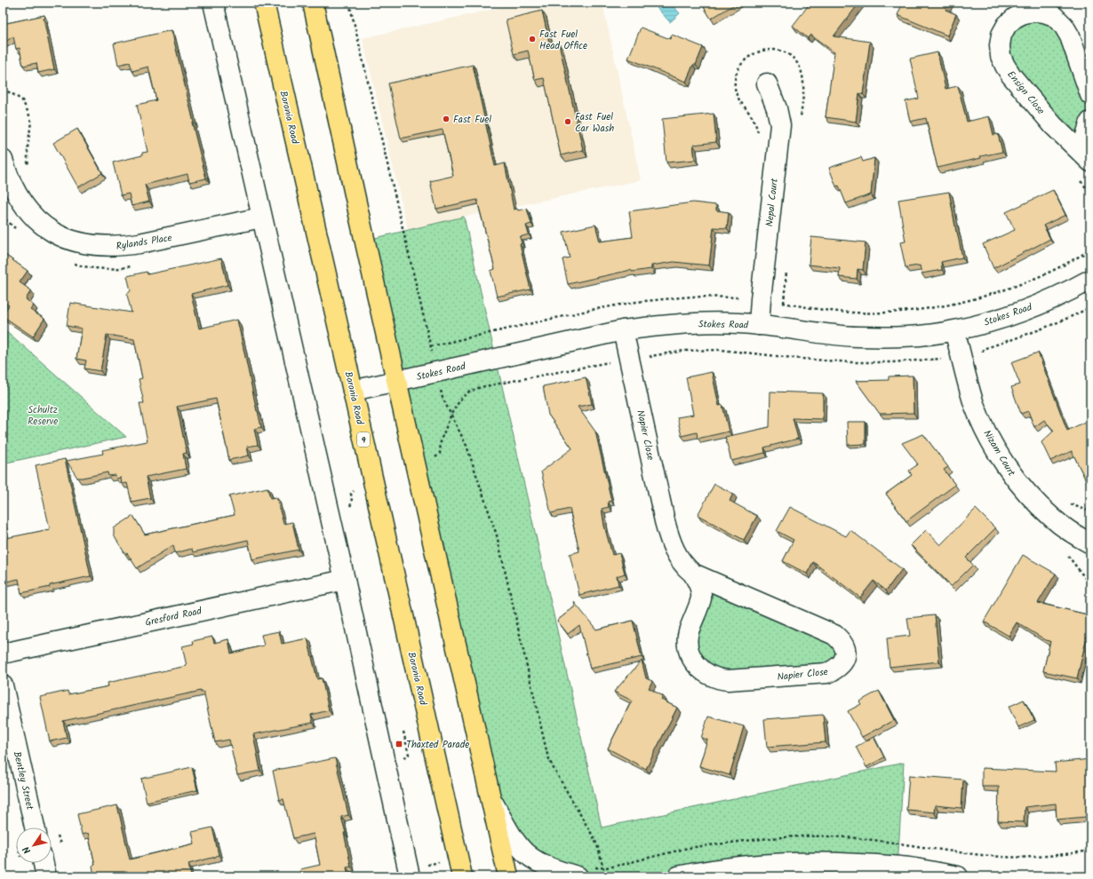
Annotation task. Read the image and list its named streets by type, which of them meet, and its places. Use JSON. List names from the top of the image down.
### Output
{
  "streets": {
    "main road": ["Boronia Road", "9"],
    "street": [
      "Ensign Close",
      "Nepal Court",
      "Rylands Place",
      "Stokes Road",
      "Napier Close",
      "Nizam Court",
      "Gresford Road",
      "Bentley Street"
    ]
  },
  "crossings": [
    ["Boronia Road", "Stokes Road"],
    ["Nepal Court", "Stokes Road"],
    ["Stokes Road", "Napier Close"],
    ["Stokes Road", "Nizam Court"]
  ],
  "parks": ["Schultz Reserve"],
  "places": {
    "other": ["Fast Fuel Head Office", "Fast Fuel", "Fast Fuel Car Wash"],
    "transit": ["Thaxted Parade"]
  },
  "north": "bottom left"
}
